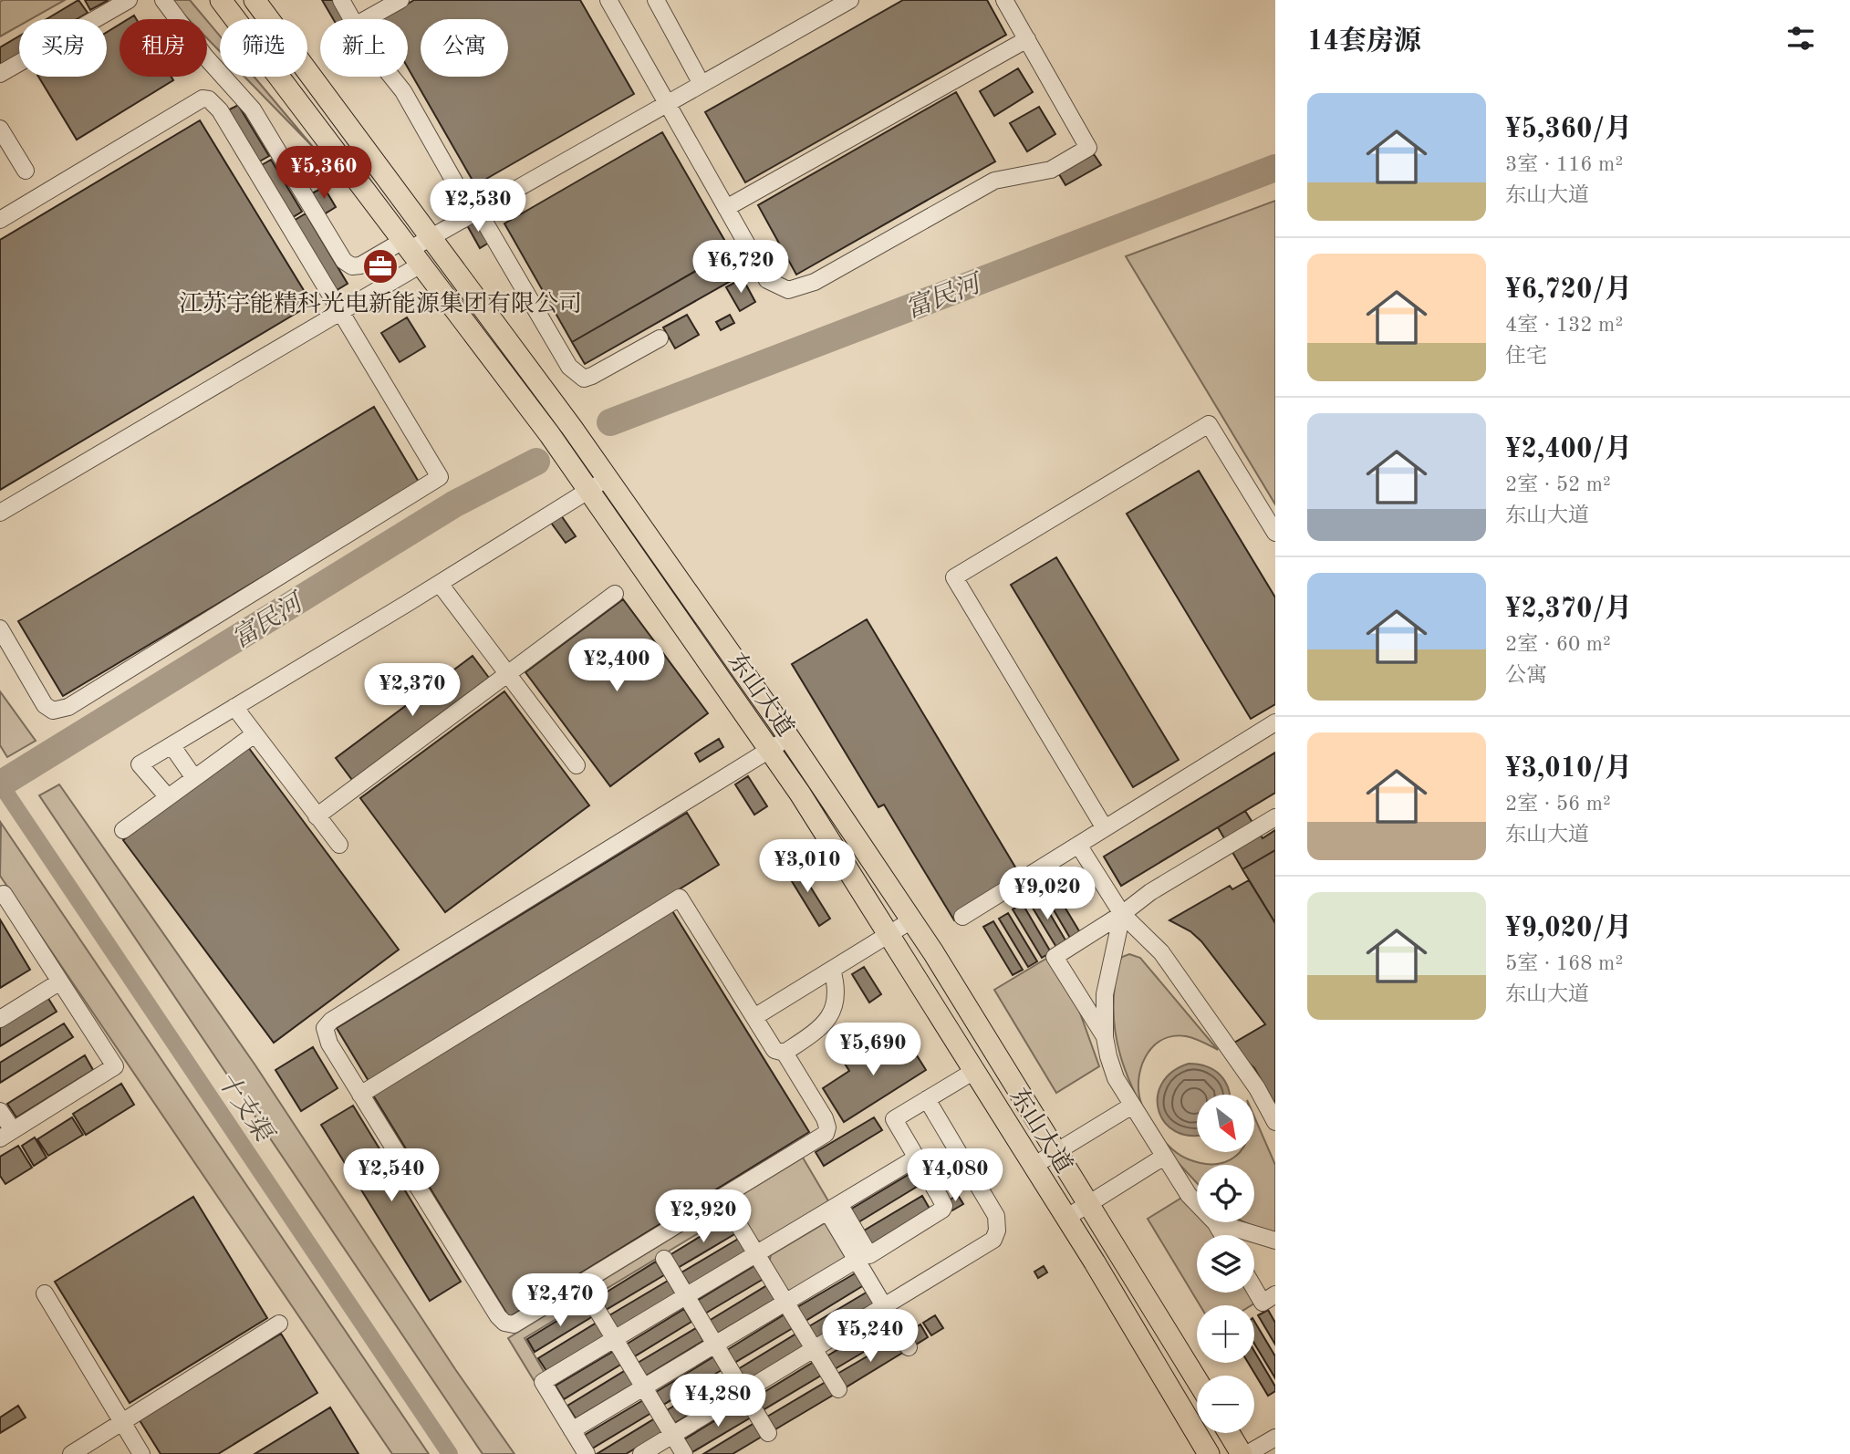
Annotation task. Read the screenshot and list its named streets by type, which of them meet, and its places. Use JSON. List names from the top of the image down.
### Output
{
  "streets": {
    "main road": ["东山大道"]
  },
  "water": ["富民河", "十支渠"],
  "places": {
    "office": ["江苏宇能精科光电新能源集团有限公司"]
  },
  "north": "bottom right",
  "page": {
    "heading": "14套房源",
    "chip": [
      "买房",
      "租房",
      "筛选",
      "新上",
      "公寓"
    ],
    "list": [
      {
        "name": "¥5,360/月",
        "note": "3室 · 116 m² · 东山大道"
      },
      {
        "name": "¥6,720/月",
        "note": "4室 · 132 m² · 住宅"
      },
      {
        "name": "¥2,400/月",
        "note": "2室 · 52 m² · 东山大道"
      },
      {
        "name": "¥2,370/月",
        "note": "2室 · 60 m² · 公寓"
      },
      {
        "name": "¥3,010/月",
        "note": "2室 · 56 m² · 东山大道"
      },
      {
        "name": "¥9,020/月",
        "note": "5室 · 168 m² · 东山大道"
      }
    ],
    "price": [
      "¥5,360",
      "¥2,530",
      "¥6,720",
      "¥2,400",
      "¥2,370",
      "¥3,010",
      "¥9,020",
      "¥5,690",
      "¥2,540",
      "¥4,080",
      "¥2,920",
      "¥2,470",
      "¥5,240",
      "¥4,280"
    ],
    "map_buttons": ["+", "−"]
  }
}
